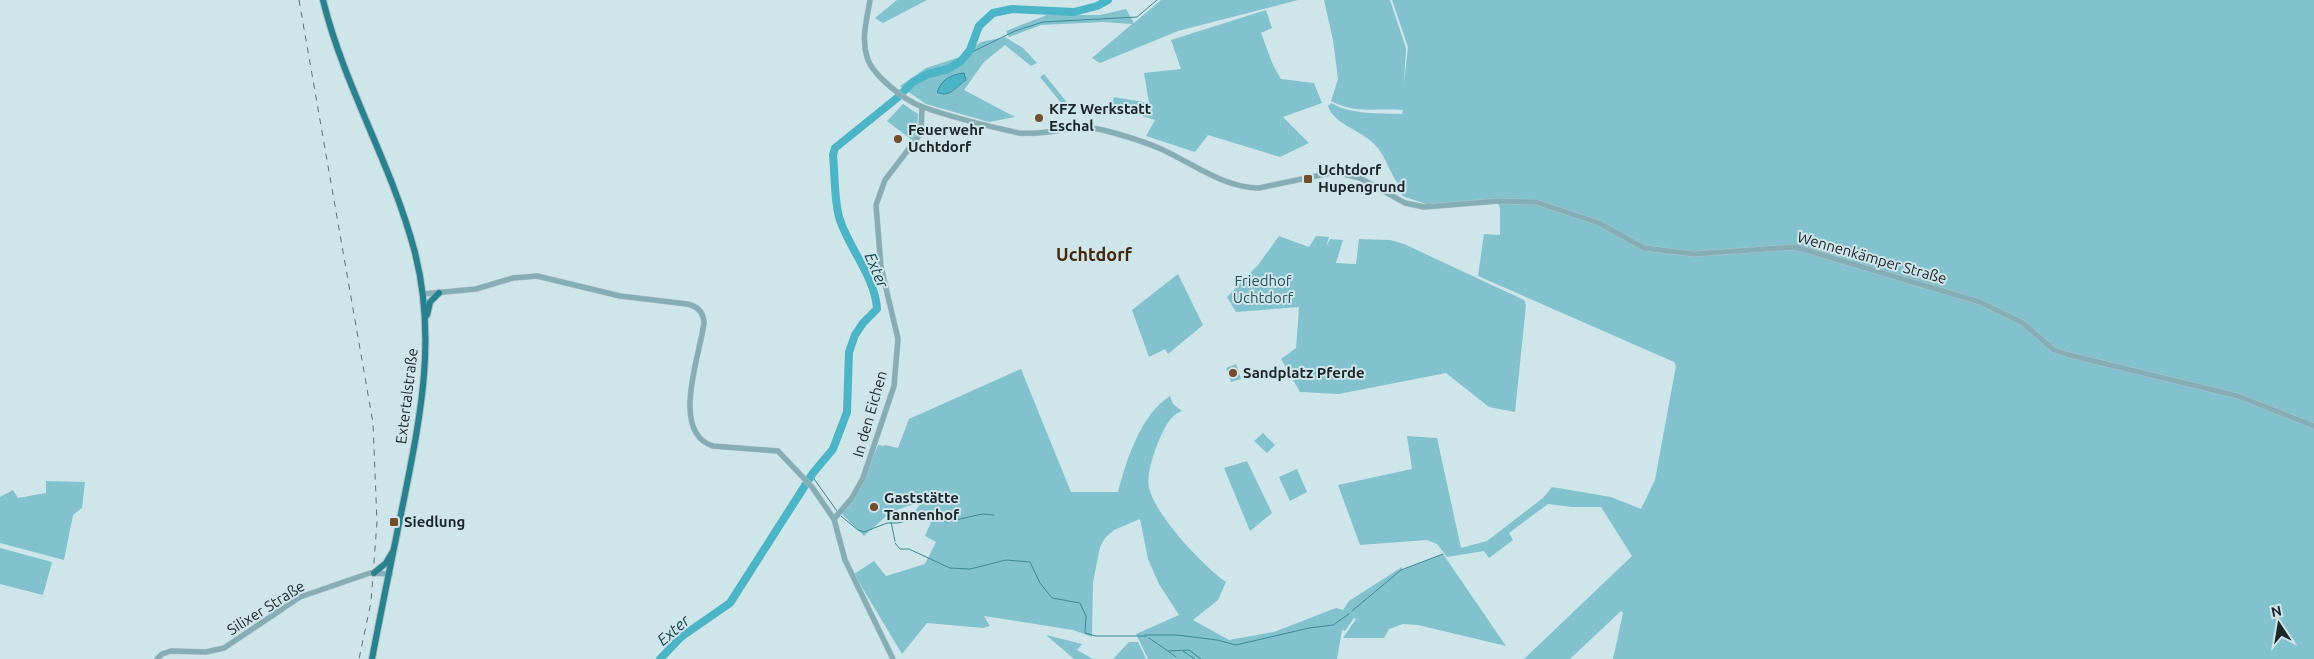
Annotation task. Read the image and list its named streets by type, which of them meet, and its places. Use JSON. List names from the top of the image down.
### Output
{
  "streets": {
    "main road": ["Extertalstraße"],
    "street": ["Wennenkämper Straße", "In den Eichen", "Silixer Straße"]
  },
  "crossings": [
    ["Wennenkämper Straße", "In den Eichen"],
    ["Extertalstraße", "Silixer Straße"]
  ],
  "districts": ["Uchtdorf"],
  "water": ["Exter"],
  "parks": ["Friedhof Uchtdorf"],
  "places": {
    "other": [
      "KFZ Werkstatt Eschal",
      "Feuerwehr Uchtdorf",
      "Sandplatz Pferde",
      "Gaststätte Tannenhof"
    ],
    "transit": ["Uchtdorf Hupengrund", "Siedlung"]
  },
  "north": "top"
}
